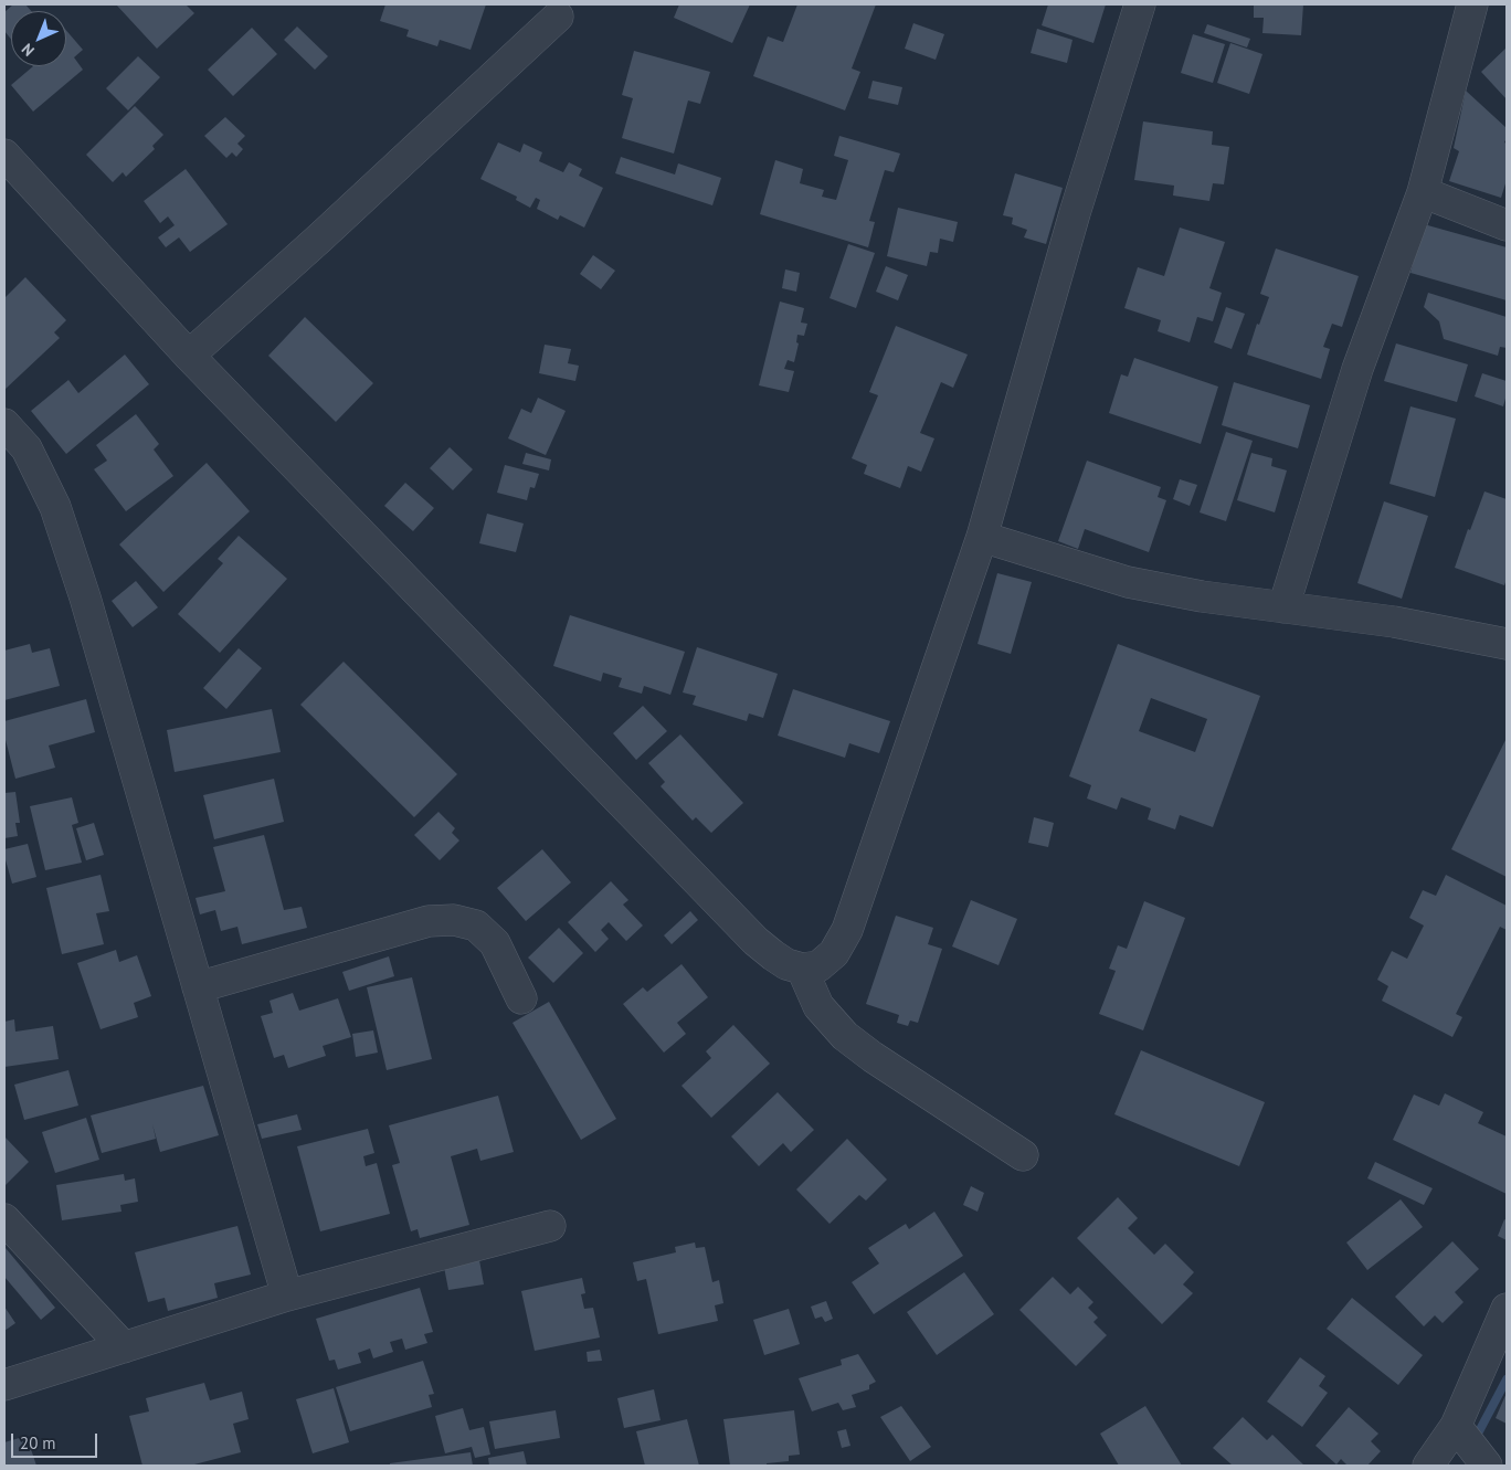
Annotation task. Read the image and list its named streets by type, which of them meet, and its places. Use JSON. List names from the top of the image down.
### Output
{
  "scale_bar": "20 m",
  "north": "bottom left"
}
